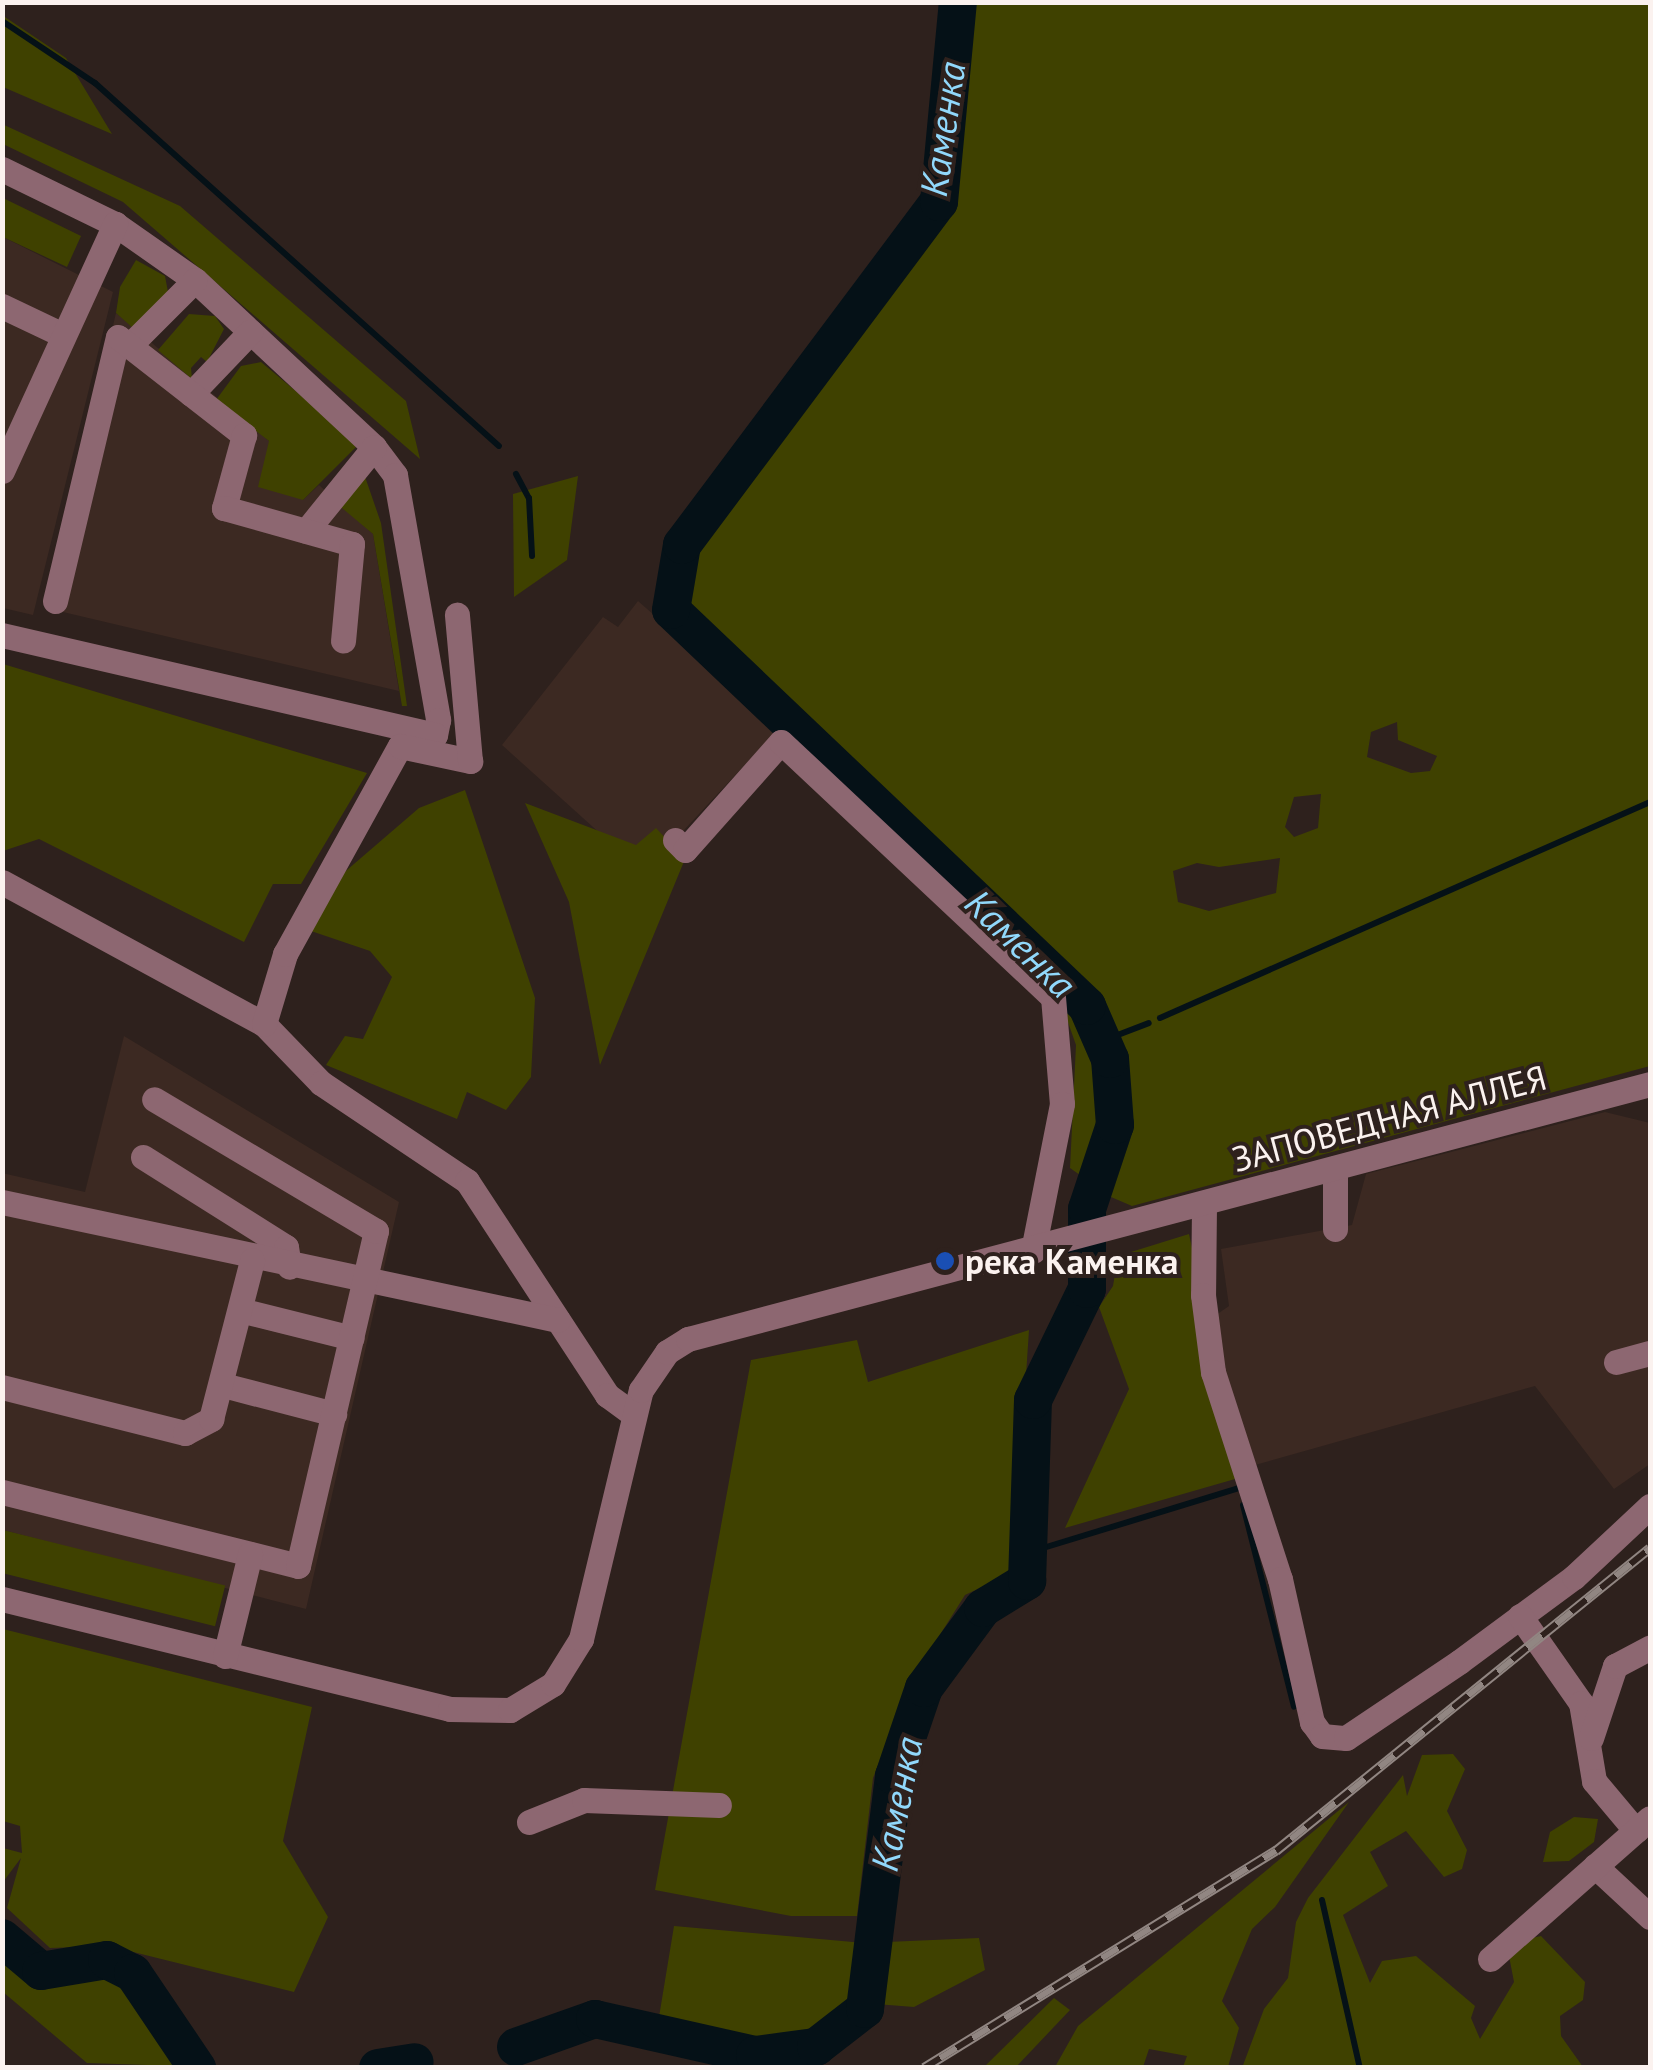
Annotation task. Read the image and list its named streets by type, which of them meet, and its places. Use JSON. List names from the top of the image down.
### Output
{
  "streets": {
    "street": ["ЗАПОВЕДНАЯ АЛЛЕЯ"]
  },
  "water": ["Каменка"],
  "places": ["река Каменка"]
}
